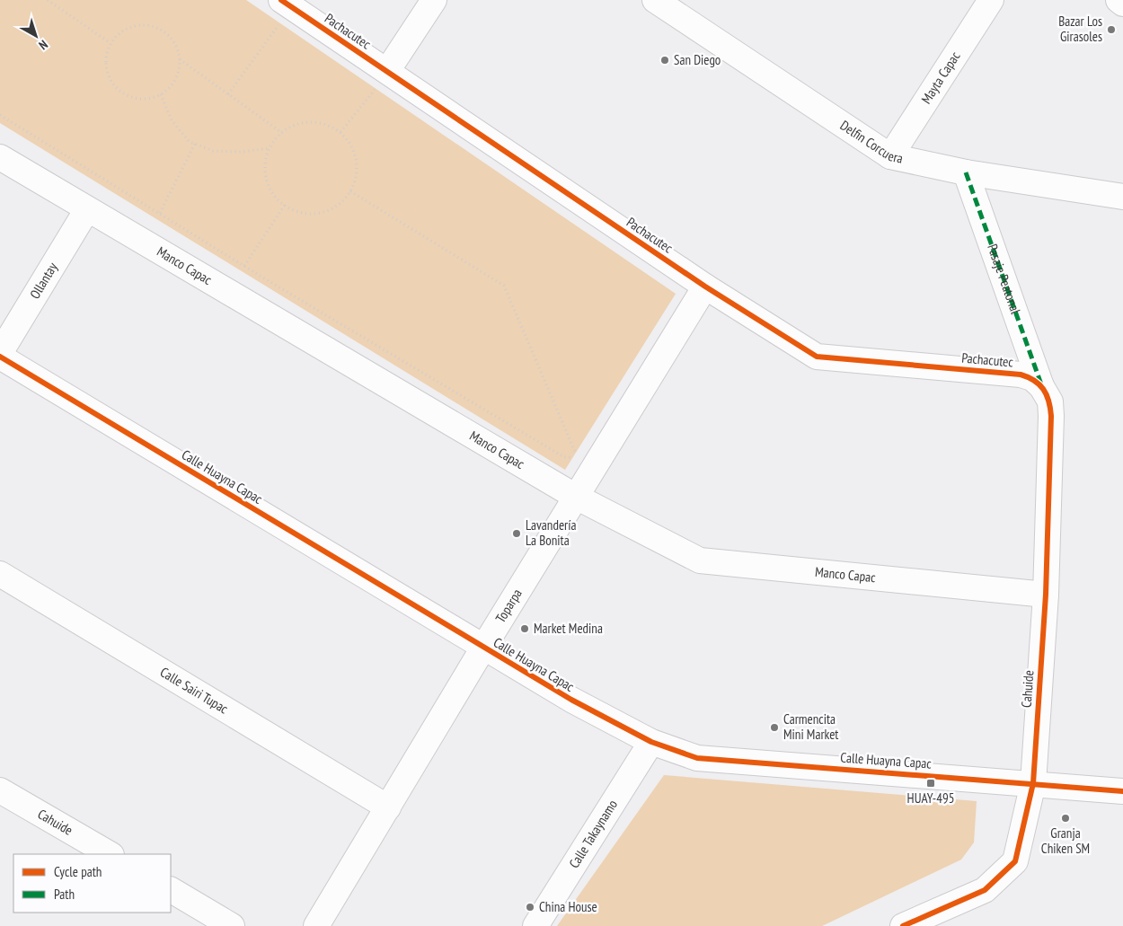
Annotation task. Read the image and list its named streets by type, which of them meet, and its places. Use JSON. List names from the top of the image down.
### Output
{
  "streets": {
    "street": [
      "Pachacutec",
      "Mayta Capac",
      "Delfin Corcuera",
      "Manco Capac",
      "Pasaje Peatonal",
      "Ollantay",
      "Calle Huayna Capac",
      "Toparpa",
      "Cahuide",
      "Calle Sairi Tupac",
      "Calle Takaynamo"
    ]
  },
  "crossings": [
    ["Pachacutec", "Pasaje Peatonal"],
    ["Pachacutec", "Toparpa"],
    ["Pachacutec", "Cahuide"],
    ["Mayta Capac", "Delfin Corcuera"],
    ["Delfin Corcuera", "Pasaje Peatonal"],
    ["Manco Capac", "Ollantay"],
    ["Manco Capac", "Toparpa"],
    ["Manco Capac", "Cahuide"],
    ["Pasaje Peatonal", "Cahuide"],
    ["Calle Huayna Capac", "Toparpa"],
    ["Calle Huayna Capac", "Cahuide"],
    ["Calle Huayna Capac", "Calle Takaynamo"],
    ["Toparpa", "Calle Sairi Tupac"]
  ],
  "places": {
    "other": [
      "Bazar Los Girasoles",
      "San Diego",
      "Lavandería La Bonita",
      "Market Medina",
      "Carmencita Mini Market",
      "Granja Chiken SM",
      "China House"
    ],
    "transit": ["HUAY-495"]
  },
  "legend": ["Cycle path", "Path"],
  "north": "bottom right"
}
